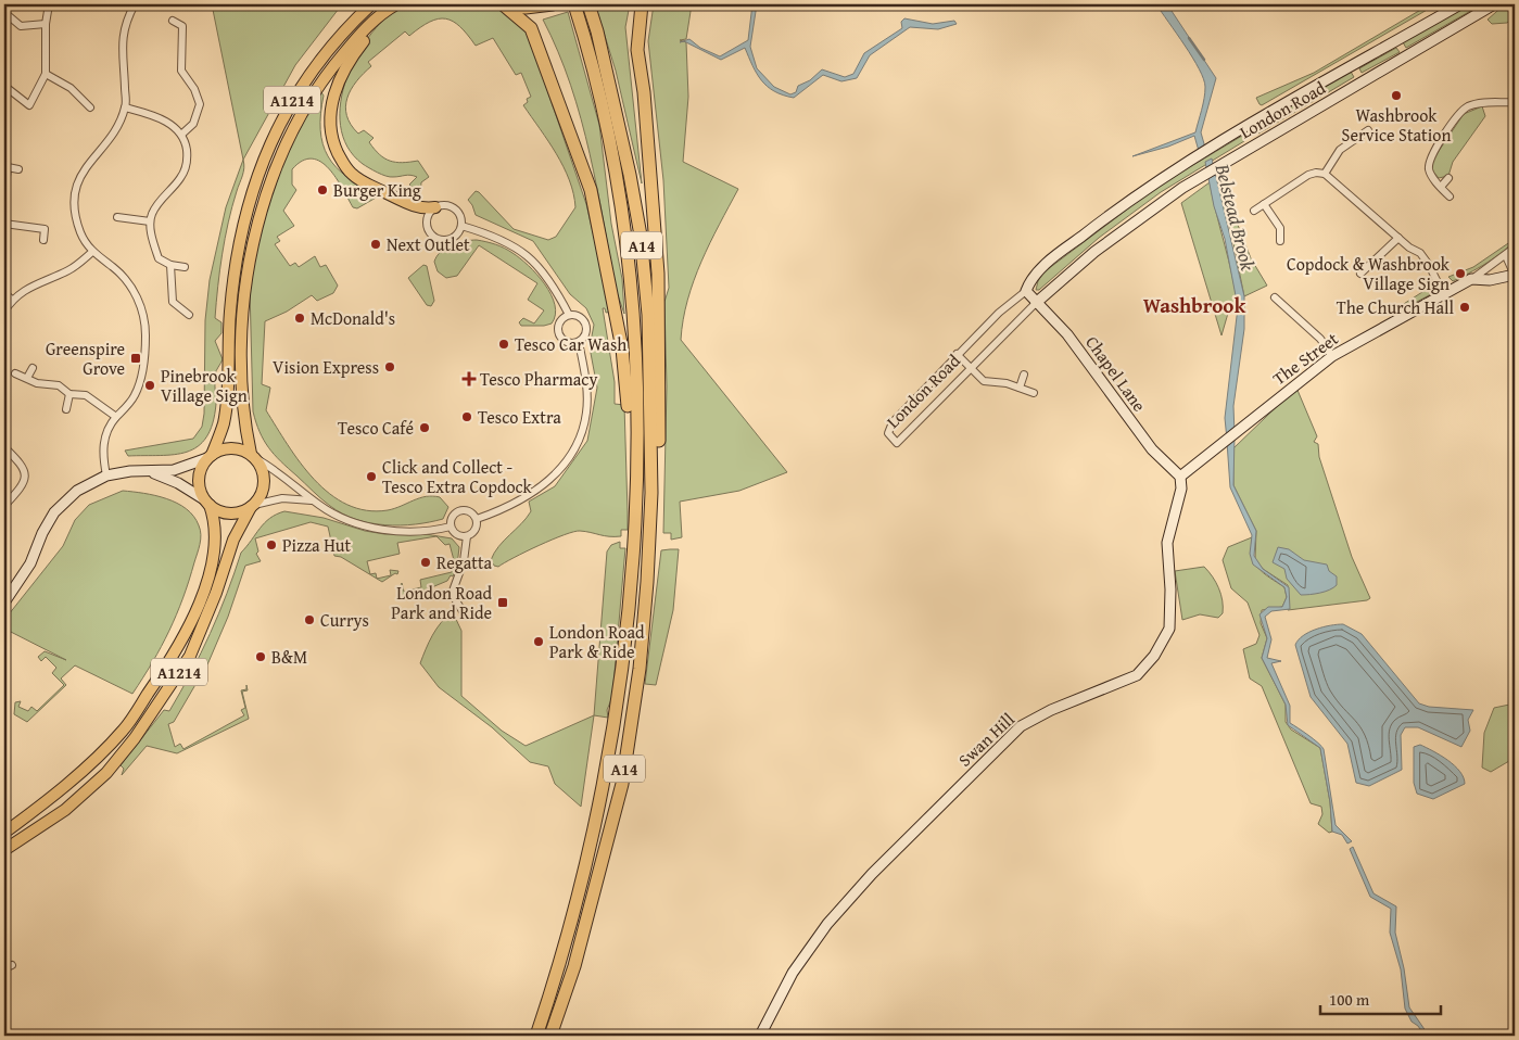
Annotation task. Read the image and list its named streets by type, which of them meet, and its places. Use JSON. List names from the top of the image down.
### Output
{
  "streets": {
    "highway": ["A14"],
    "main road": ["A1214"],
    "street": [
      "London Road",
      "The Street",
      "Chapel Lane",
      "Swan Hill"
    ]
  },
  "crossings": [
    ["London Road", "Chapel Lane"],
    ["The Street", "Chapel Lane"],
    ["The Street", "Swan Hill"],
    ["Chapel Lane", "Swan Hill"]
  ],
  "districts": ["Washbrook"],
  "water": ["Belstead Brook"],
  "places": {
    "other": [
      "Washbrook Service Station",
      "Burger King",
      "Next Outlet",
      "Copdock & Washbrook Village Sign",
      "The Church Hall",
      "McDonald's",
      "Tesco Car Wash",
      "Vision Express",
      "Pinebrook Village Sign",
      "Tesco Extra",
      "Tesco Café",
      "Click and Collect - Tesco Extra Copdock",
      "Pizza Hut",
      "Regatta",
      "Currys",
      "London Road Park & Ride",
      "B&M"
    ],
    "transit": ["Greenspire Grove", "London Road Park and Ride"],
    "health": ["Tesco Pharmacy"]
  },
  "scale_bar": "100 m"
}
